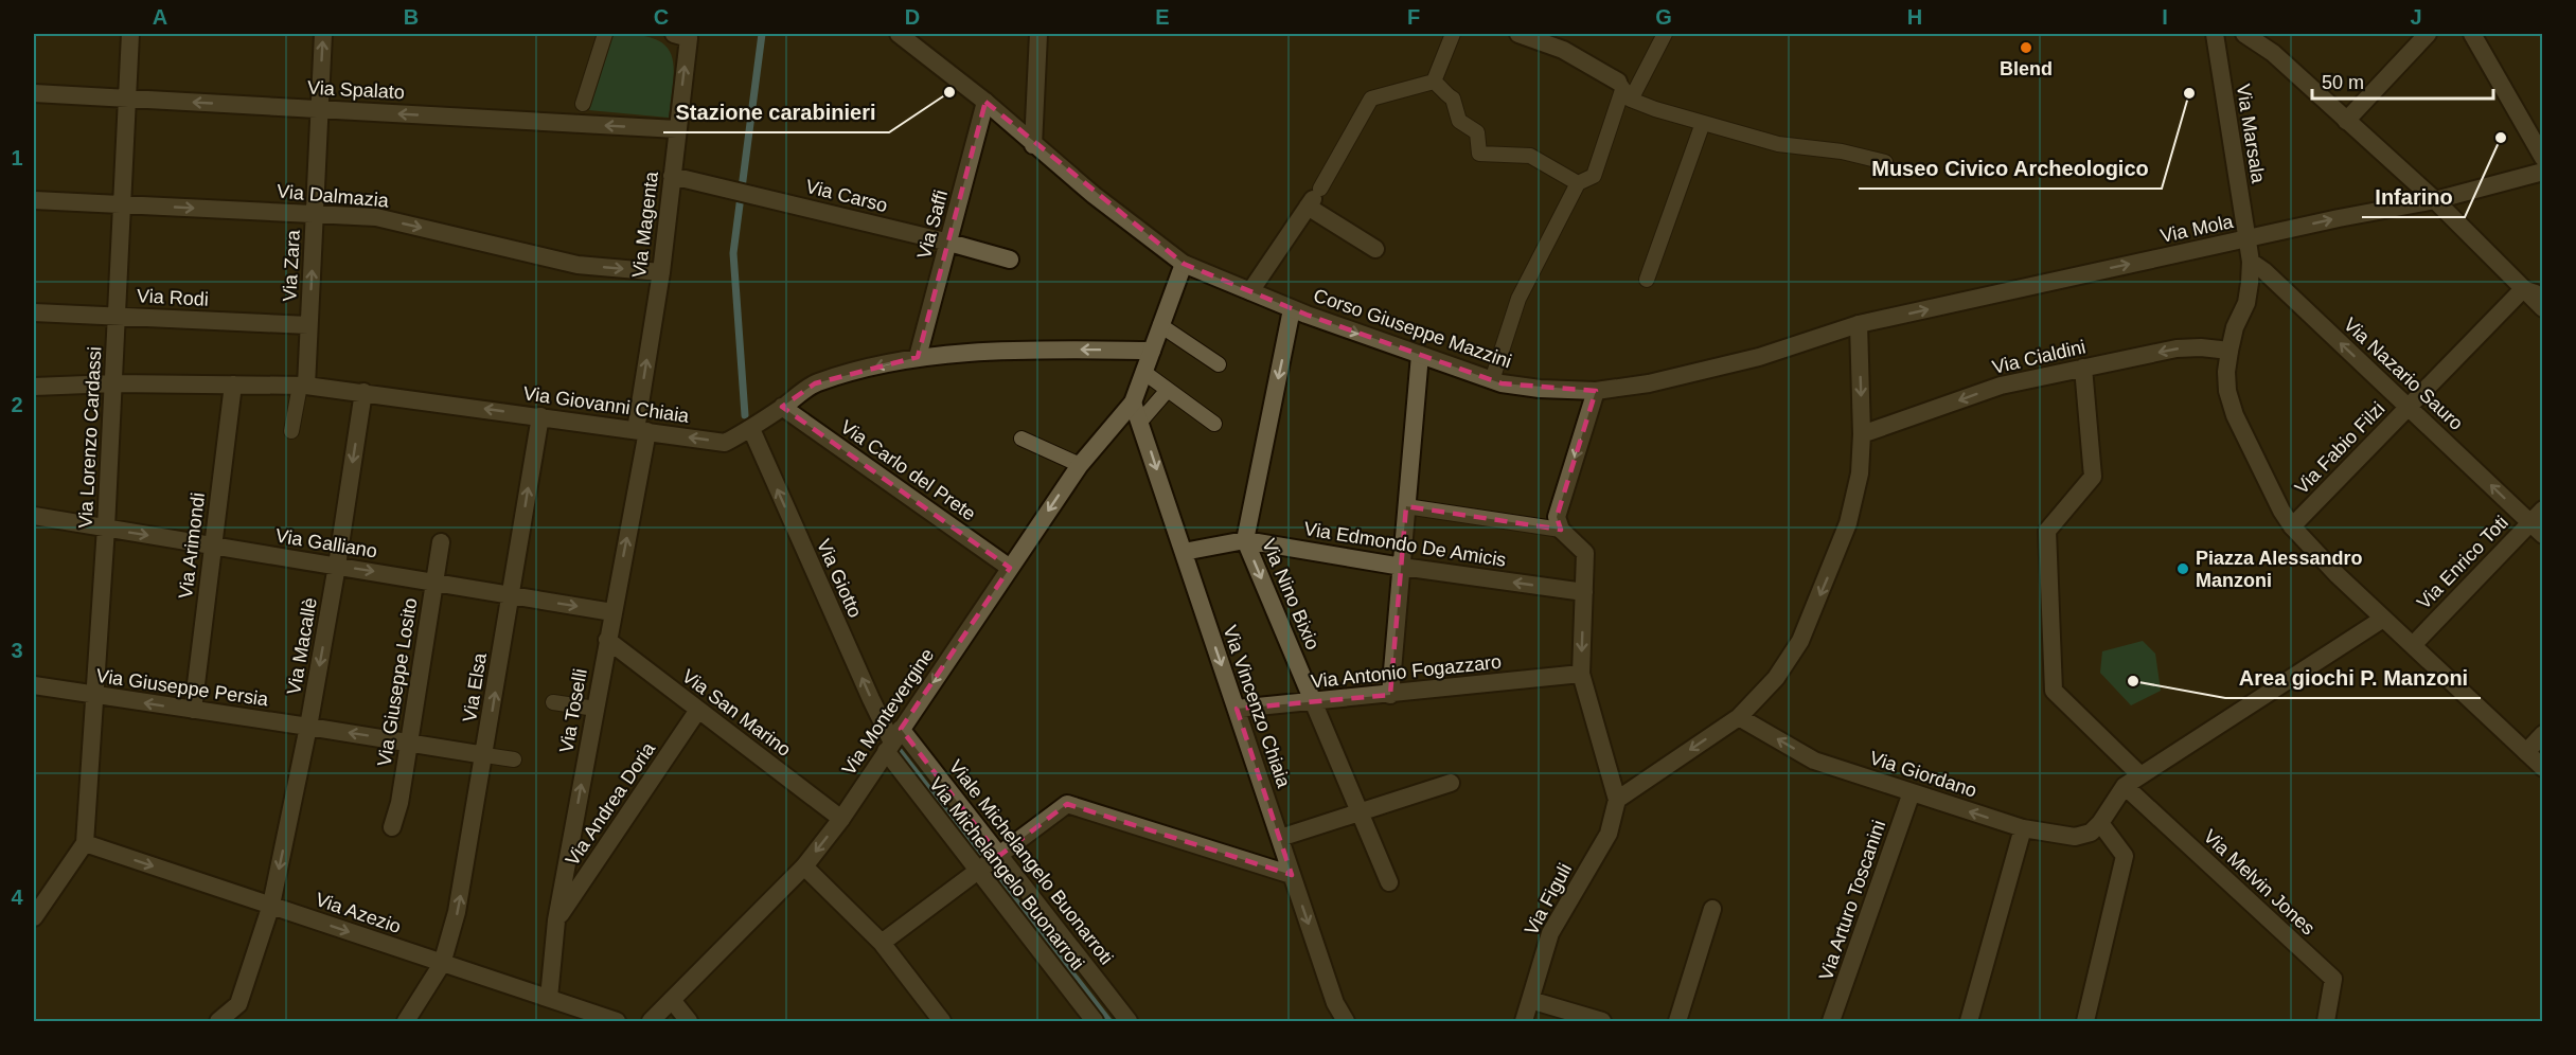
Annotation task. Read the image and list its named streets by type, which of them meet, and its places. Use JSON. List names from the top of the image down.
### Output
{
  "streets": {
    "street": [
      "Via Spalato",
      "Via Marsala",
      "Via Dalmazia",
      "Via Carso",
      "Via Magenta",
      "Via Saffi",
      "Via Mola",
      "Via Zara",
      "Via Rodi",
      "Corso Giuseppe Mazzini",
      "Via Cialdini",
      "Via Nazario Sauro",
      "Via Giovanni Chiaia",
      "Via Lorenzo Cardassi",
      "Via Fabio Filzi",
      "Via Carlo del Prete",
      "Via Galliano",
      "Via Edmondo De Amicis",
      "Via Arimondi",
      "Via Enrico Toti",
      "Via Giotto",
      "Via Nino Bixio",
      "Via Macallè",
      "Via Antonio Fogazzaro",
      "Via Giuseppe Losito",
      "Via Giuseppe Persia",
      "Via Elsa",
      "Via Vincenzo Chiaia",
      "Via Toselli",
      "Via Montevergine",
      "Via San Marino",
      "Via Giordano",
      "Via Andrea Doria",
      "Viale Michelangelo Buonarroti",
      "Via Michelangelo Buonarroti",
      "Via Melvin Jones",
      "Via Figuli",
      "Via Arturo Toscanini",
      "Via Azezio"
    ]
  },
  "crossings": [
    ["Via Spalato", "Via Magenta"],
    ["Via Spalato", "Via Zara"],
    ["Via Spalato", "Via Lorenzo Cardassi"],
    ["Via Marsala", "Via Mola"],
    ["Via Dalmazia", "Via Magenta"],
    ["Via Dalmazia", "Via Zara"],
    ["Via Dalmazia", "Via Lorenzo Cardassi"],
    ["Via Carso", "Via Magenta"],
    ["Via Carso", "Via Saffi"],
    ["Via Magenta", "Via Giovanni Chiaia"],
    ["Via Magenta", "Via Toselli"],
    ["Via Saffi", "Corso Giuseppe Mazzini"],
    ["Via Saffi", "Via Giovanni Chiaia"],
    ["Via Mola", "Corso Giuseppe Mazzini"],
    ["Via Zara", "Via Rodi"],
    ["Via Zara", "Via Giovanni Chiaia"],
    ["Via Rodi", "Via Lorenzo Cardassi"],
    ["Corso Giuseppe Mazzini", "Via Nino Bixio"],
    ["Via Nazario Sauro", "Via Fabio Filzi"],
    ["Via Nazario Sauro", "Via Enrico Toti"],
    ["Via Giovanni Chiaia", "Via Lorenzo Cardassi"],
    ["Via Giovanni Chiaia", "Via Carlo del Prete"],
    ["Via Giovanni Chiaia", "Via Arimondi"],
    ["Via Giovanni Chiaia", "Via Giotto"],
    ["Via Giovanni Chiaia", "Via Macallè"],
    ["Via Giovanni Chiaia", "Via Elsa"],
    ["Via Giovanni Chiaia", "Via Toselli"],
    ["Via Lorenzo Cardassi", "Via Galliano"],
    ["Via Lorenzo Cardassi", "Via Giuseppe Persia"],
    ["Via Lorenzo Cardassi", "Via Azezio"],
    ["Via Carlo del Prete", "Via Montevergine"],
    ["Via Galliano", "Via Arimondi"],
    ["Via Galliano", "Via Macallè"],
    ["Via Galliano", "Via Giuseppe Losito"],
    ["Via Galliano", "Via Elsa"],
    ["Via Galliano", "Via Toselli"],
    ["Via Edmondo De Amicis", "Via Nino Bixio"],
    ["Via Edmondo De Amicis", "Via Vincenzo Chiaia"],
    ["Via Arimondi", "Via Giuseppe Persia"],
    ["Via Giotto", "Via Montevergine"],
    ["Via Giotto", "Viale Michelangelo Buonarroti"],
    ["Via Giotto", "Via Michelangelo Buonarroti"],
    ["Via Nino Bixio", "Via Antonio Fogazzaro"],
    ["Via Macallè", "Via Giuseppe Persia"],
    ["Via Macallè", "Via Azezio"],
    ["Via Antonio Fogazzaro", "Via Vincenzo Chiaia"],
    ["Via Giuseppe Losito", "Via Giuseppe Persia"],
    ["Via Giuseppe Persia", "Via Elsa"],
    ["Via Elsa", "Via Azezio"],
    ["Via Vincenzo Chiaia", "Via Montevergine"],
    ["Via Toselli", "Via San Marino"],
    ["Via Toselli", "Via Andrea Doria"],
    ["Via Toselli", "Via Azezio"],
    ["Via Montevergine", "Via San Marino"],
    ["Via Montevergine", "Viale Michelangelo Buonarroti"],
    ["Via Montevergine", "Via Michelangelo Buonarroti"],
    ["Via San Marino", "Via Andrea Doria"],
    ["Via Giordano", "Via Arturo Toscanini"],
    ["Viale Michelangelo Buonarroti", "Via Michelangelo Buonarroti"]
  ],
  "one_way": [
    "Via Spalato",
    "Via Dalmazia",
    "Via Magenta",
    "Via Mola",
    "Via Zara",
    "Via Cialdini",
    "Via Nazario Sauro",
    "Via Giovanni Chiaia",
    "Via Galliano",
    "Via Giotto",
    "Via Macallè",
    "Via Giuseppe Persia",
    "Via Elsa",
    "Via Vincenzo Chiaia",
    "Via Toselli",
    "Via Montevergine",
    "Via Giordano",
    "Via Azezio"
  ],
  "places": [
    "Blend",
    "Stazione carabinieri",
    "Museo Civico Archeologico",
    "Infarino",
    "Piazza Alessandro Manzoni",
    "Area giochi P. Manzoni"
  ],
  "scale_bar": "50 m",
  "grid": {
    "columns": [
      "A",
      "B",
      "C",
      "D",
      "E",
      "F",
      "G",
      "H",
      "I",
      "J"
    ],
    "rows": [
      "1",
      "2",
      "3",
      "4"
    ]
  }
}
